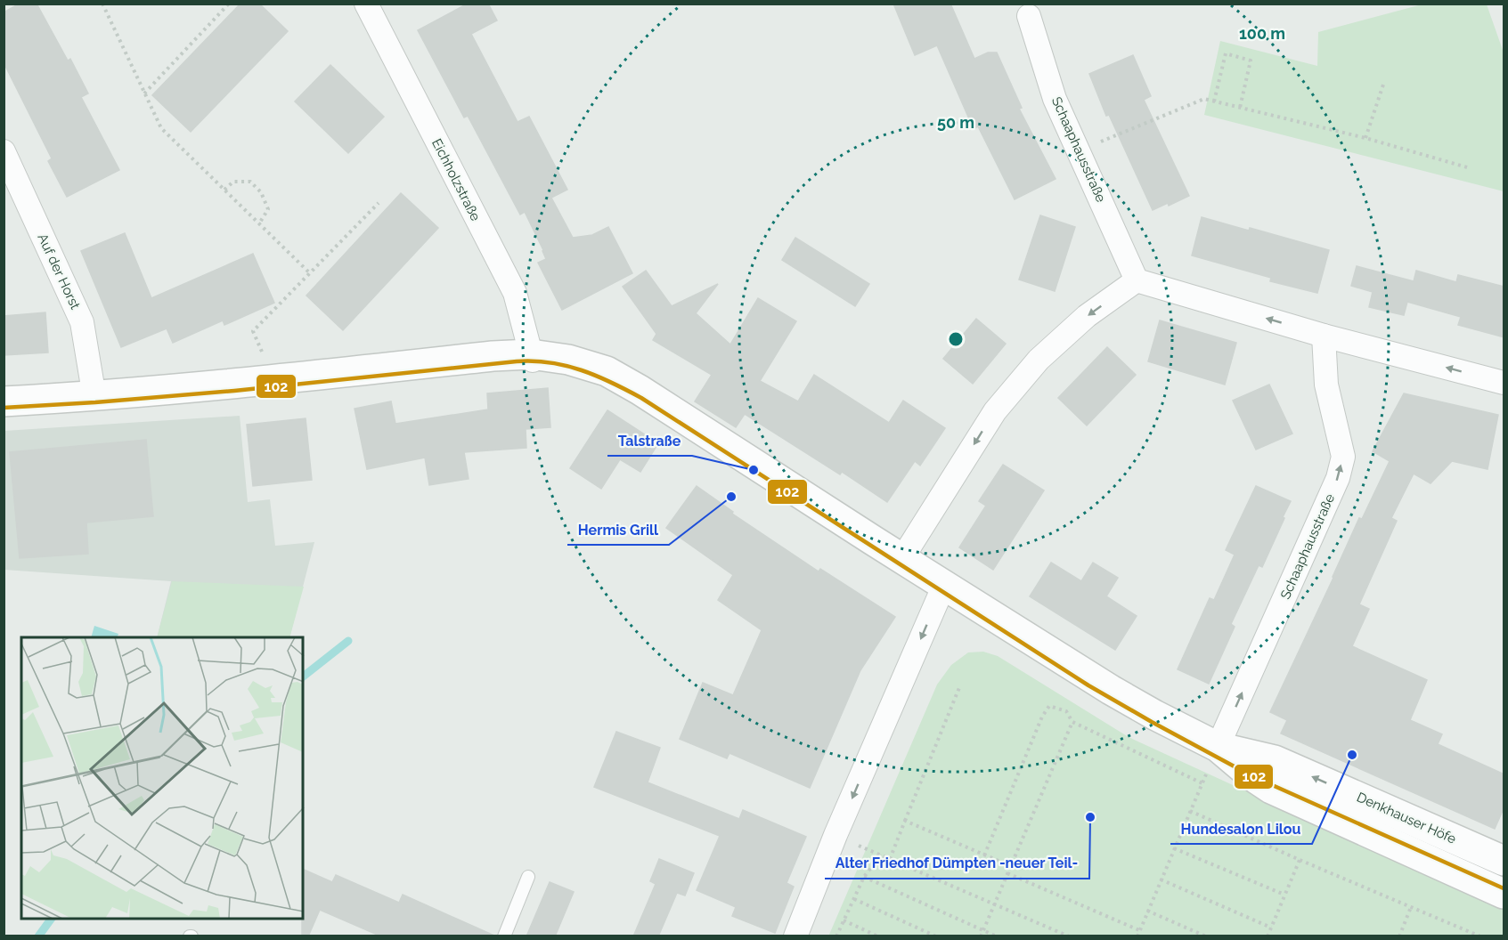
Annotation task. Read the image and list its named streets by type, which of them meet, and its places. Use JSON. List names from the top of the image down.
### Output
{
  "streets": {
    "street": [
      "Schaaphausstraße",
      "Eichholzstraße",
      "Auf der Horst",
      "Denkhauser Höfe"
    ]
  },
  "crossings": [
    ["Schaaphausstraße", "Denkhauser Höfe"],
    ["Eichholzstraße", "Denkhauser Höfe"],
    ["Auf der Horst", "Denkhauser Höfe"]
  ],
  "one_way": ["Schaaphausstraße"],
  "places": [
    "Talstraße",
    "Hermis Grill",
    "Hundesalon Lilou",
    "Alter Friedhof Dümpten -neuer Teil-"
  ],
  "lines": ["transit line 102"],
  "rings": ["100 m", "50 m"]
}
